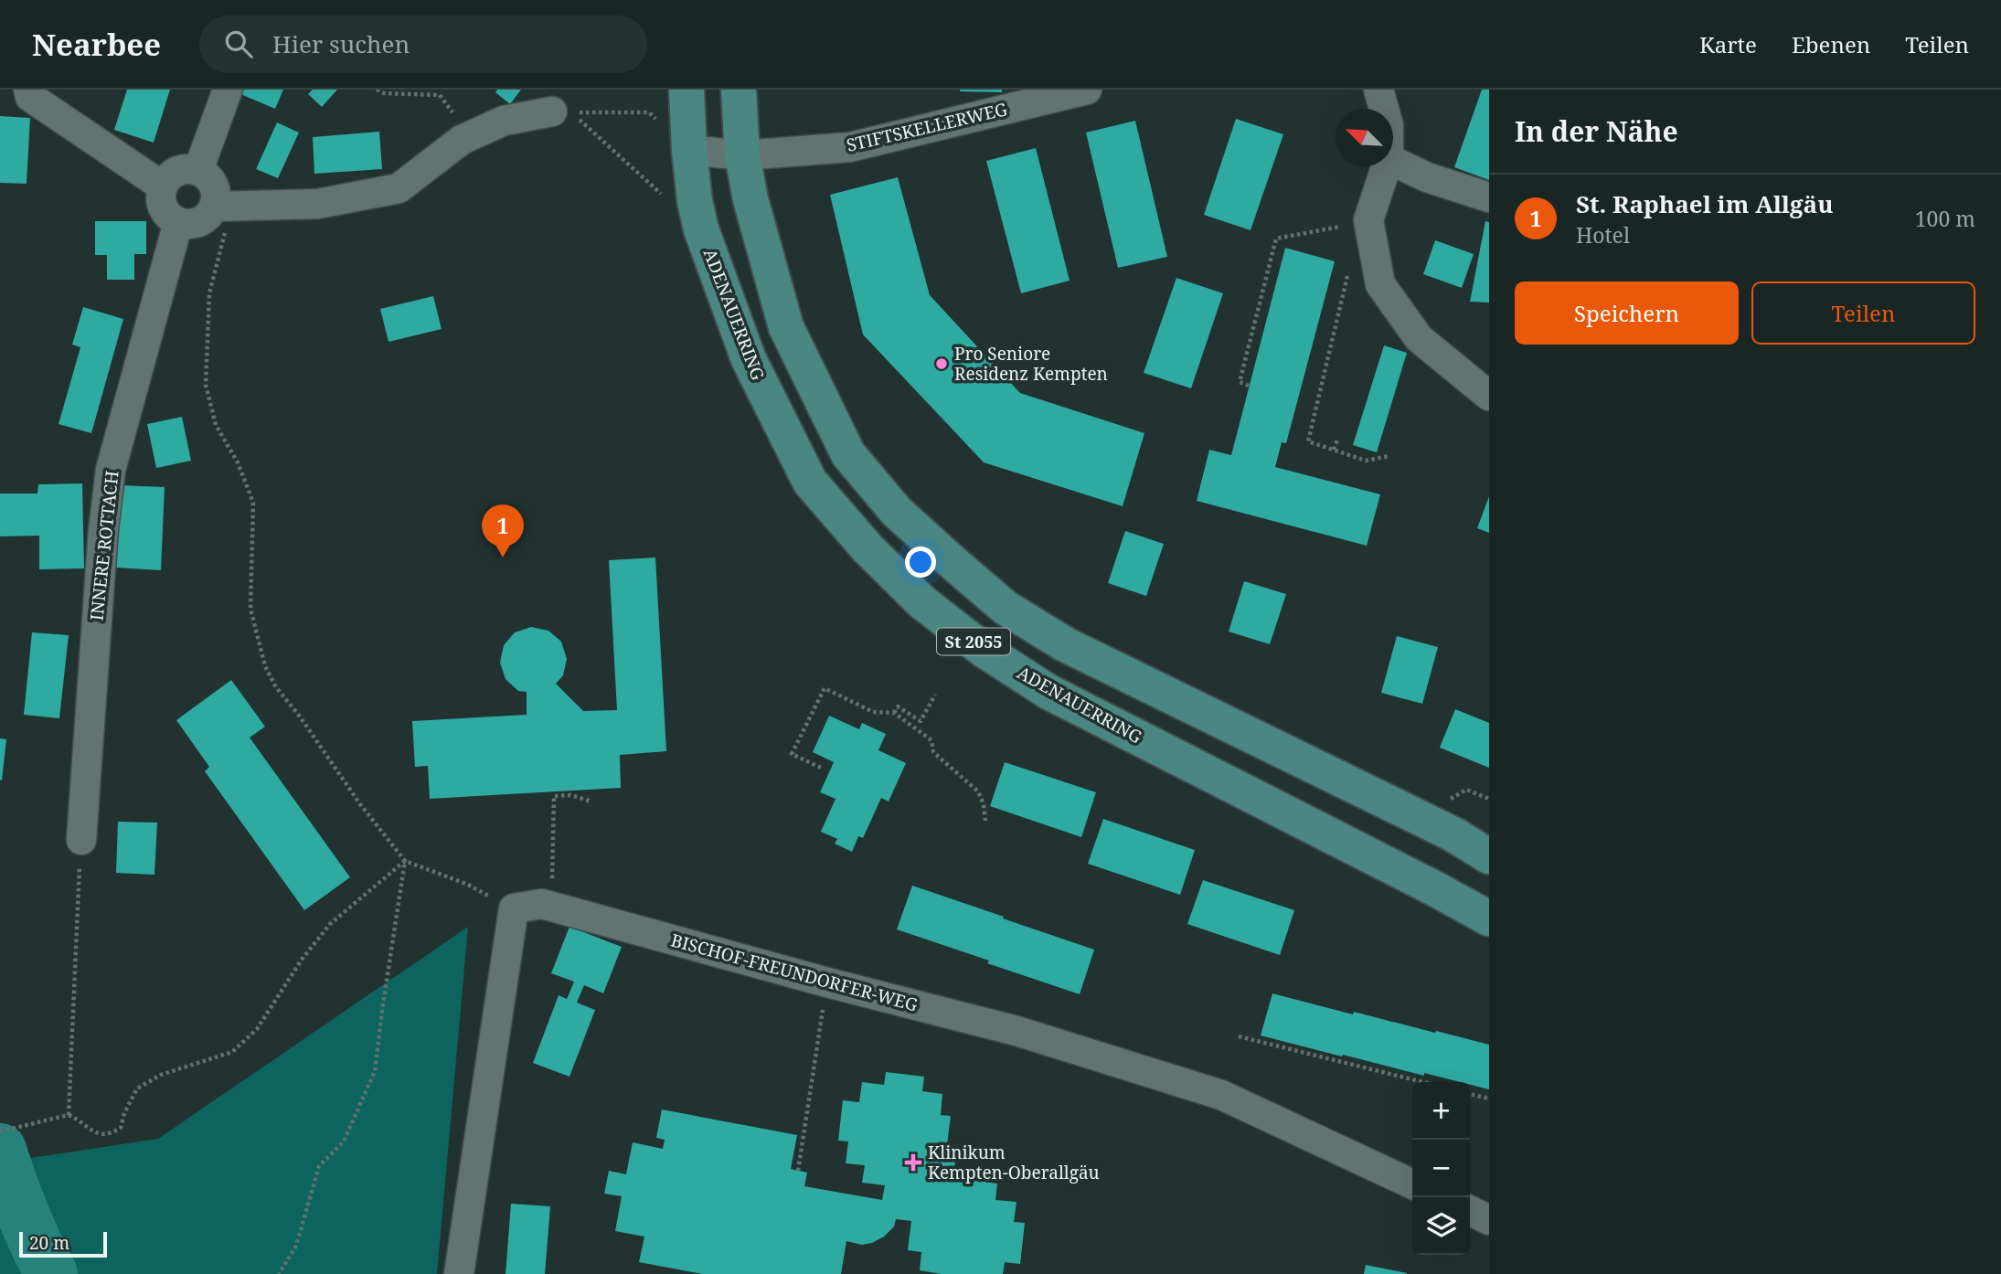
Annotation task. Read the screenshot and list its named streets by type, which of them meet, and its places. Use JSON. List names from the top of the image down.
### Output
{
  "streets": {
    "main road": ["ADENAUERRING", "St 2055"],
    "street": ["STIFTSKELLERWEG", "INNERE ROTTACH", "BISCHOF-FREUNDORFER-WEG"]
  },
  "crossings": [
    ["STIFTSKELLERWEG", "ADENAUERRING"],
    ["STIFTSKELLERWEG", "St 2055"]
  ],
  "places": {
    "other": ["Pro Seniore Residenz Kempten"],
    "health": ["Klinikum Kempten-Oberallgäu"]
  },
  "scale_bar": "20 m",
  "north": "top left",
  "page": {
    "header": "Nearbee",
    "search": "Hier suchen",
    "nav": ["Karte", "Ebenen", "Teilen"],
    "heading": "In der Nähe",
    "list": [
      {
        "mark": "1",
        "name": "St. Raphael im Allgäu",
        "note": "Hotel",
        "value": "100 m"
      }
    ],
    "buttons": ["Speichern", "Teilen"],
    "pins": "1",
    "map_buttons": ["+", "−"],
    "scale": "20 m"
  }
}
